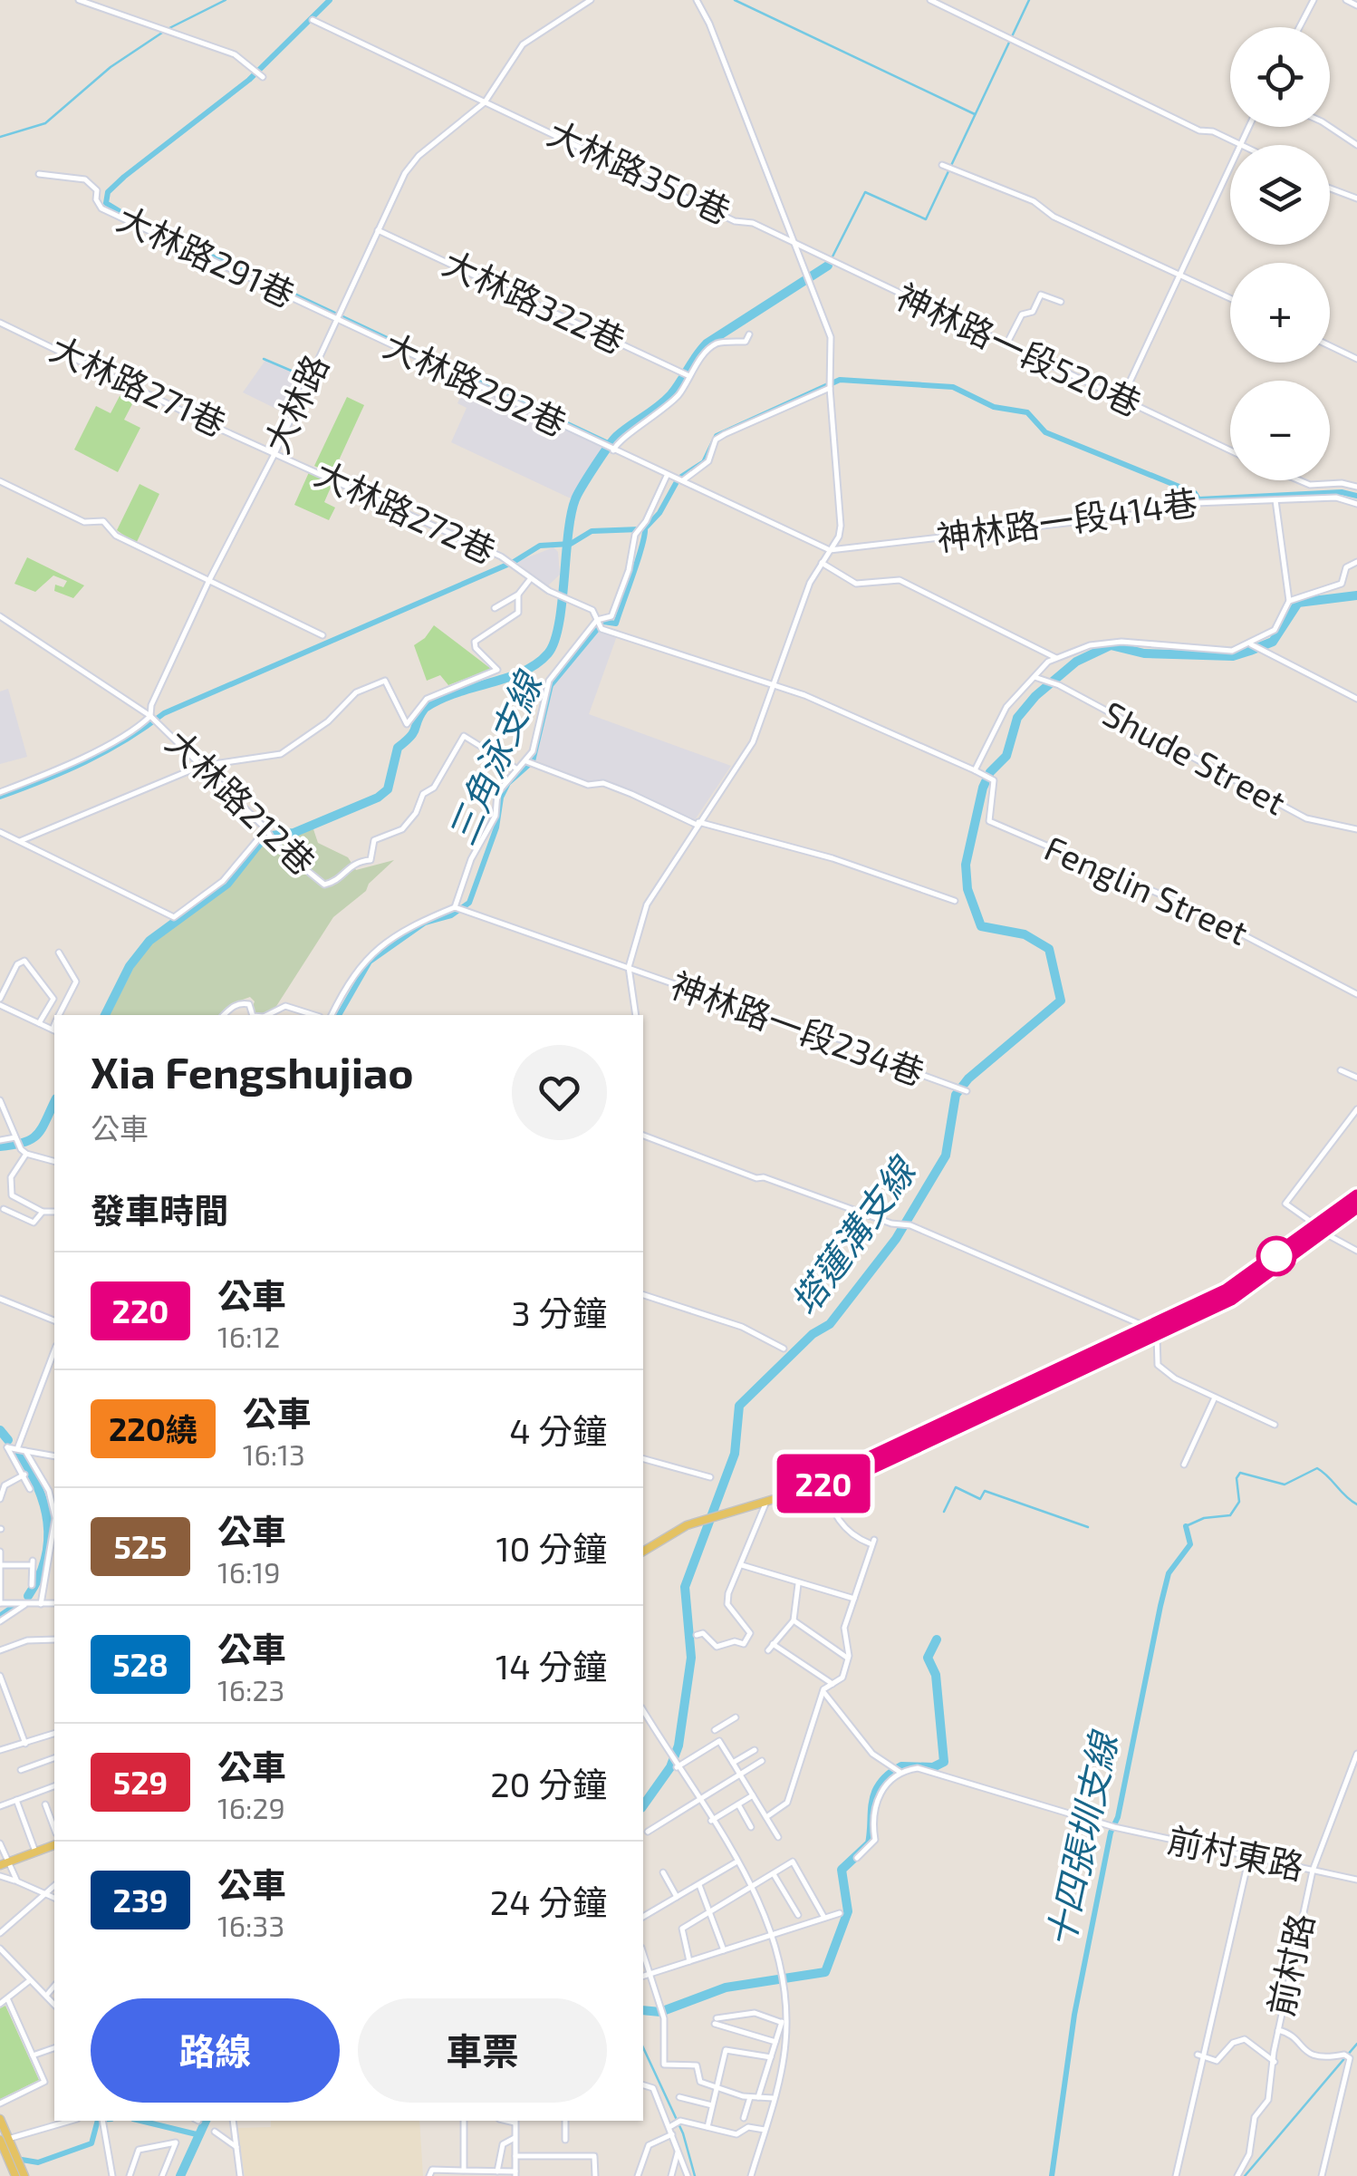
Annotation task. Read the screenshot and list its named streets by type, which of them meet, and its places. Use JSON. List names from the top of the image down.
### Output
{
  "streets": {
    "street": [
      "大林路350巷",
      "大林路291巷",
      "大林路322巷",
      "神林路一段520巷",
      "大林路292巷",
      "大林路271巷",
      "大林路",
      "大林路272巷",
      "神林路一段414巷",
      "Shude Street",
      "大林路212巷",
      "Fenglin Street",
      "神林路一段234巷",
      "前村東路",
      "前村路"
    ]
  },
  "crossings": [
    ["大林路350巷", "神林路一段520巷"],
    ["大林路350巷", "大林路"],
    ["大林路291巷", "大林路292巷"],
    ["大林路291巷", "大林路"],
    ["大林路322巷", "大林路"],
    ["大林路292巷", "大林路"],
    ["大林路292巷", "神林路一段414巷"],
    ["大林路271巷", "大林路"],
    ["大林路271巷", "大林路272巷"],
    ["大林路", "大林路272巷"],
    ["大林路", "大林路212巷"],
    ["大林路272巷", "Fenglin Street"],
    ["前村東路", "前村路"]
  ],
  "water": ["三角泳支線", "塔蓮溝支線", "十四張圳支線"],
  "lines": ["bus line 220"],
  "page": {
    "on_map": "220",
    "map_buttons": ["+", "−"],
    "heading": [
      ["Xia Fengshujiao", "公車"],
      "發車時間"
    ],
    "list": [
      {
        "mark": "220",
        "name": "公車",
        "note": "16:12",
        "value": "3 分鐘"
      },
      {
        "mark": "220繞",
        "name": "公車",
        "note": "16:13",
        "value": "4 分鐘"
      },
      {
        "mark": "525",
        "name": "公車",
        "note": "16:19",
        "value": "10 分鐘"
      },
      {
        "mark": "528",
        "name": "公車",
        "note": "16:23",
        "value": "14 分鐘"
      },
      {
        "mark": "529",
        "name": "公車",
        "note": "16:29",
        "value": "20 分鐘"
      },
      {
        "mark": "239",
        "name": "公車",
        "note": "16:33",
        "value": "24 分鐘"
      }
    ],
    "buttons": ["路線", "車票"]
  }
}
